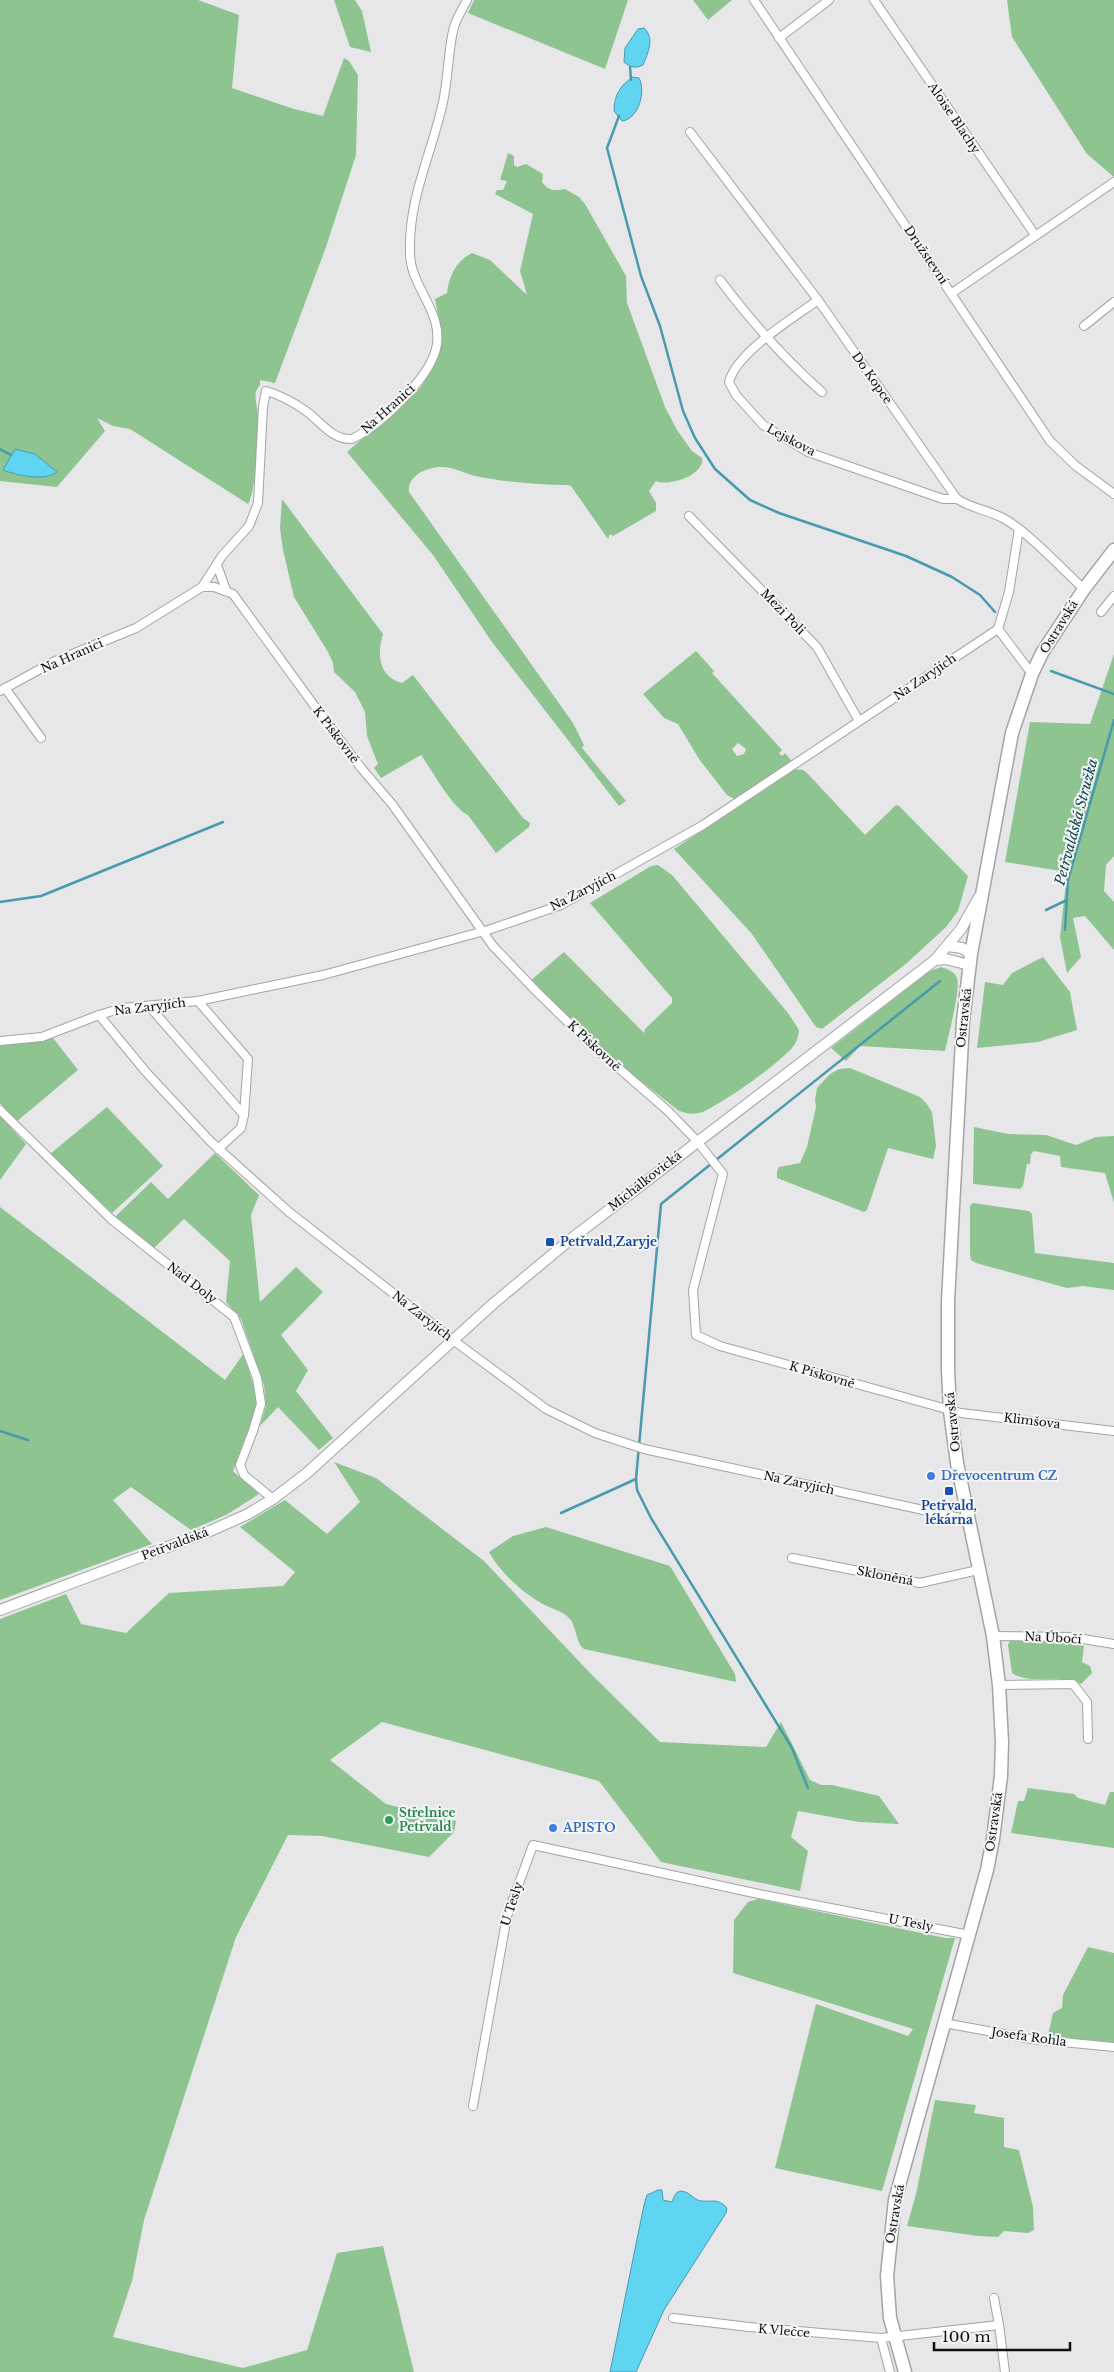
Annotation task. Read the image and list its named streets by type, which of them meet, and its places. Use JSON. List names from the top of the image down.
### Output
{
  "streets": {
    "main road": ["Ostravská"],
    "street": [
      "Aloise Blachy",
      "Družstevní",
      "Do Kopce",
      "Na Hranici",
      "Lejskova",
      "Mezi Poli",
      "Na Zaryjích",
      "K Pískovně",
      "Michálkovická",
      "Nad Doly",
      "Klimšova",
      "Petřvaldská",
      "Skloněná",
      "Na Úbočí",
      "U Tesly",
      "Josefa Rohla",
      "K Vlečce"
    ]
  },
  "crossings": [
    ["Do Kopce", "Lejskova"],
    ["Do Kopce", "Ostravská"],
    ["Mezi Poli", "Na Zaryjích"],
    ["Ostravská", "Na Zaryjích"],
    ["Ostravská", "K Pískovně"],
    ["Ostravská", "Michálkovická"],
    ["Ostravská", "Klimšova"],
    ["Ostravská", "Skloněná"],
    ["Ostravská", "Na Úbočí"],
    ["Ostravská", "U Tesly"],
    ["Ostravská", "Josefa Rohla"],
    ["Ostravská", "K Vlečce"],
    ["Na Zaryjích", "K Pískovně"],
    ["Na Zaryjích", "Michálkovická"],
    ["K Pískovně", "Michálkovická"],
    ["K Pískovně", "Klimšova"],
    ["Michálkovická", "Petřvaldská"],
    ["Nad Doly", "Petřvaldská"]
  ],
  "water": ["Petřvaldská Stružka"],
  "places": {
    "transit": ["Petřvald,Zaryje", "Petřvald, lékárna"],
    "other": ["Dřevocentrum CZ", "Střelnice Petřvald", "APISTO"]
  },
  "scale_bar": "100 m"
}
